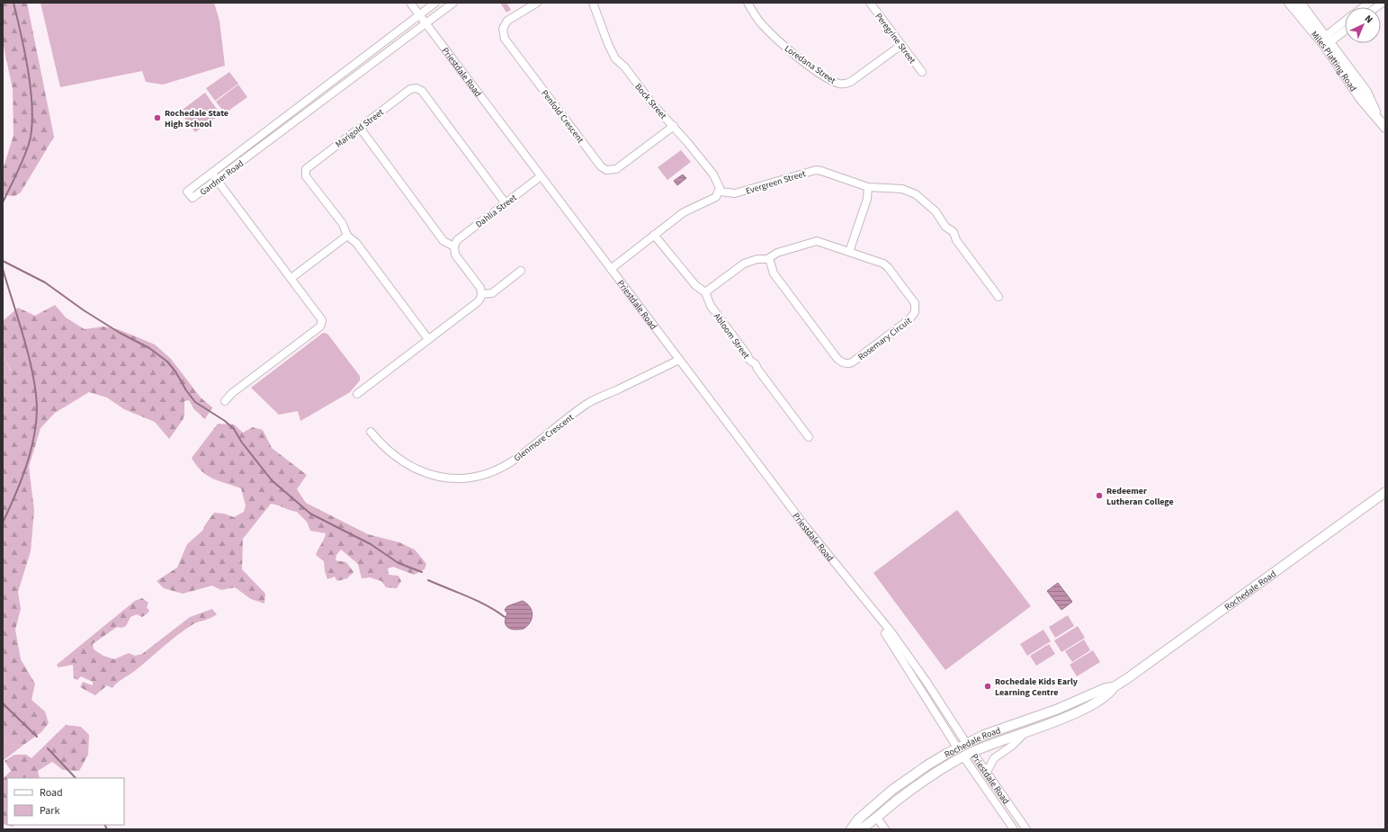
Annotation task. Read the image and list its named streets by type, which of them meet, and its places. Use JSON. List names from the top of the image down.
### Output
{
  "streets": {
    "main road": ["Miles Platting Road", "Priestdale Road", "Rochedale Road"],
    "street": [
      "Peregrine Street",
      "Loredana Street",
      "Bock Street",
      "Penfold Crescent",
      "Marigold Street",
      "Gardner Road",
      "Evergreen Street",
      "Dahlia Street",
      "Abloom Street",
      "Rosemary Circuit",
      "Glenmore Crescent"
    ]
  },
  "crossings": [
    ["Peregrine Street", "Loredana Street"],
    ["Priestdale Road", "Gardner Road"],
    ["Priestdale Road", "Dahlia Street"],
    ["Priestdale Road", "Glenmore Crescent"],
    ["Priestdale Road", "Rochedale Road"],
    ["Bock Street", "Penfold Crescent"],
    ["Bock Street", "Evergreen Street"],
    ["Marigold Street", "Dahlia Street"],
    ["Abloom Street", "Rosemary Circuit"]
  ],
  "places": ["Rochedale State High School", "Redeemer Lutheran College", "Rochedale Kids Early Learning Centre"],
  "legend": ["Road", "Park"],
  "north": "top right"
}
